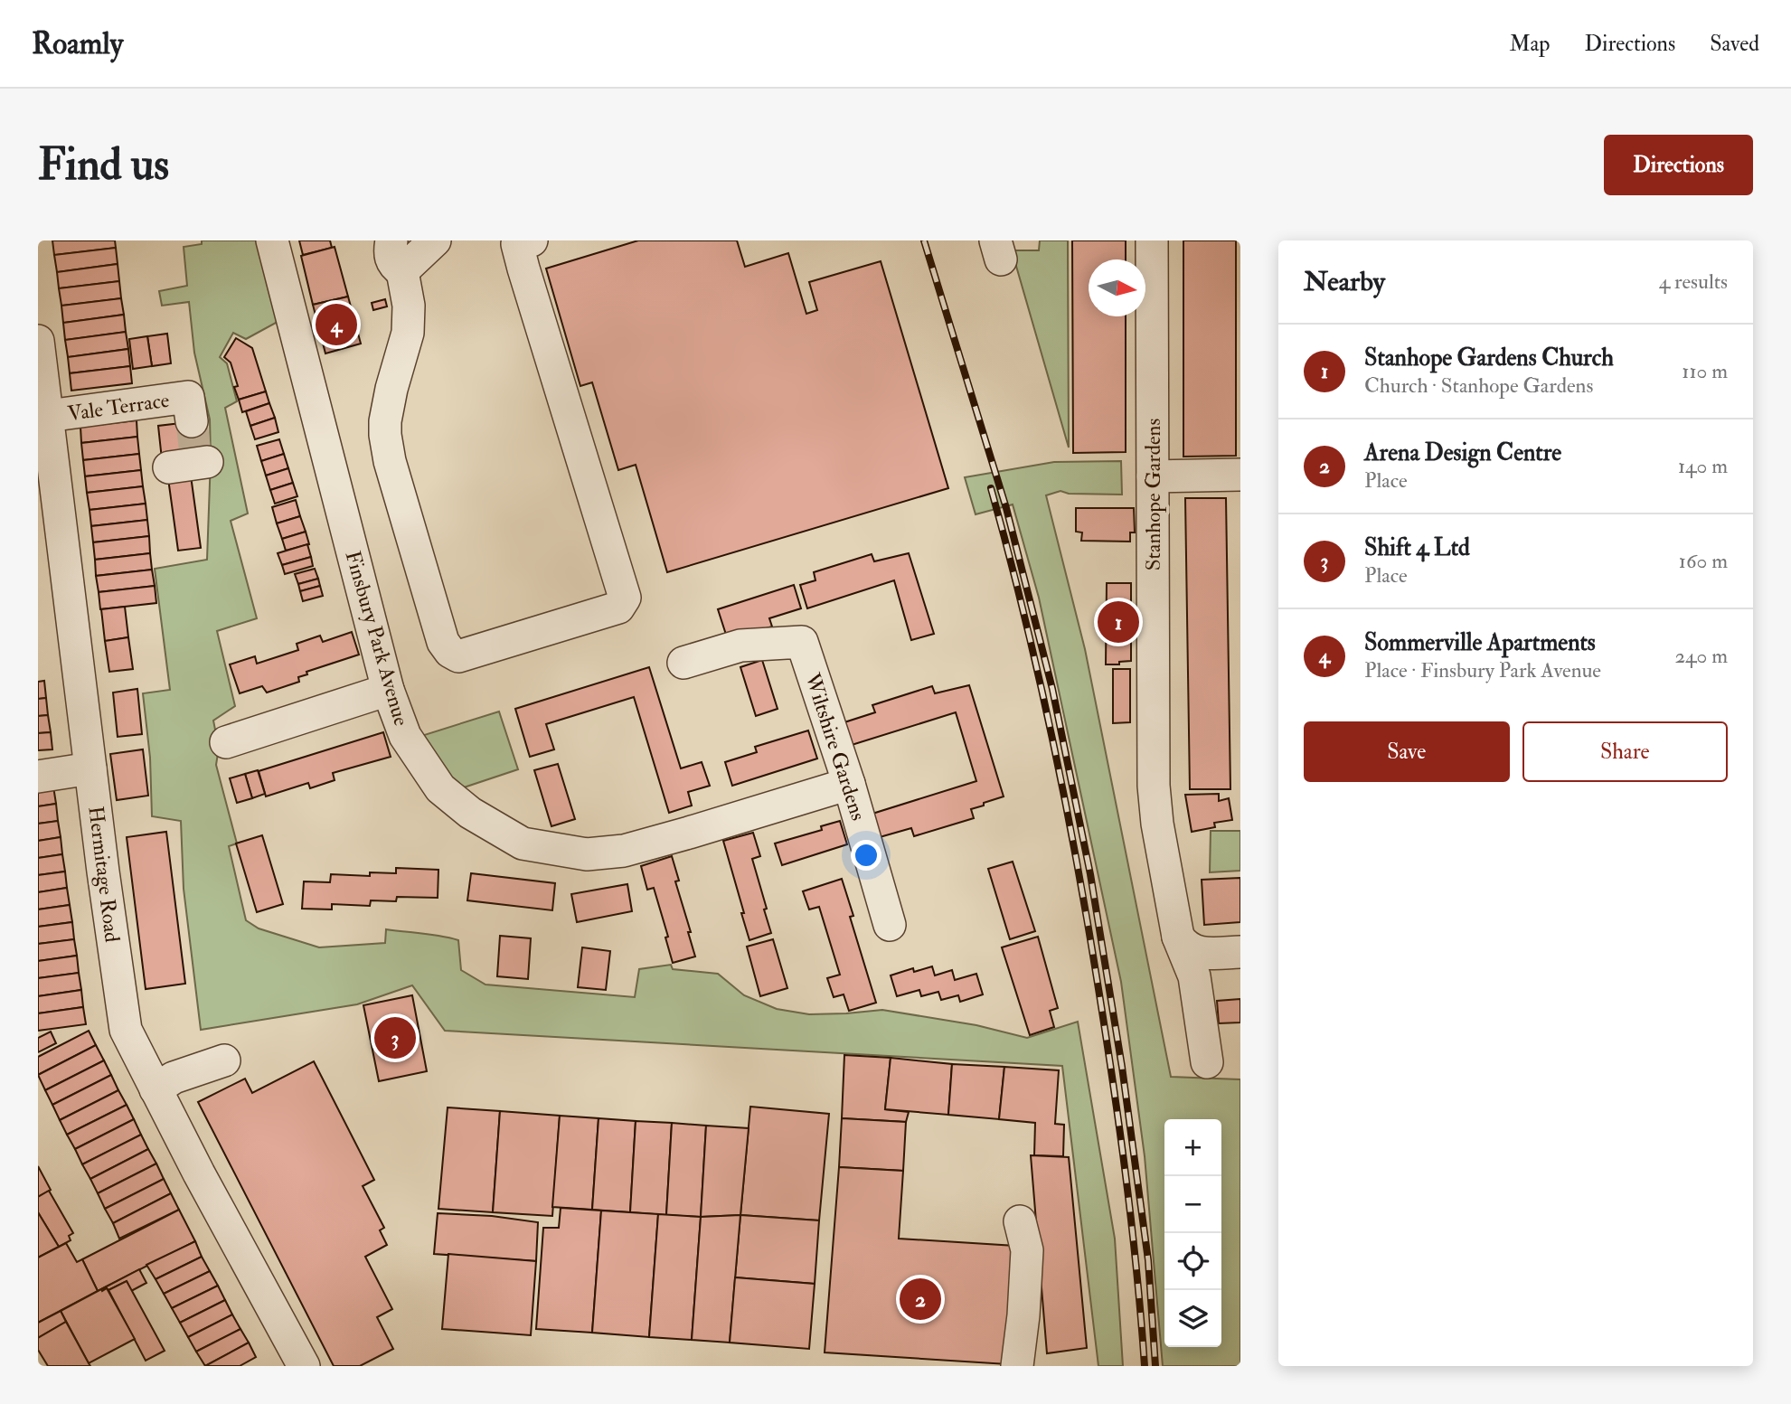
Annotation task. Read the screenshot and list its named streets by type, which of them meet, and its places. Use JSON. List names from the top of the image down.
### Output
{
  "streets": {
    "street": [
      "Vale Terrace",
      "Stanhope Gardens",
      "Finsbury Park Avenue",
      "Wiltshire Gardens",
      "Hermitage Road"
    ]
  },
  "crossings": [
    ["Vale Terrace", "Hermitage Road"],
    ["Finsbury Park Avenue", "Wiltshire Gardens"]
  ],
  "north": "right",
  "page": {
    "header": "Roamly",
    "nav": ["Map", "Directions", "Saved"],
    "buttons": [
      "Directions",
      ["Save", "Share"]
    ],
    "title": "Find us",
    "heading": ["Nearby", "4 results"],
    "pins": [
      "4",
      "1",
      "3",
      "2"
    ],
    "list": [
      {
        "mark": "1",
        "name": "Stanhope Gardens Church",
        "note": "Church · Stanhope Gardens",
        "value": "110 m"
      },
      {
        "mark": "2",
        "name": "Arena Design Centre",
        "note": "Place",
        "value": "140 m"
      },
      {
        "mark": "3",
        "name": "Shift 4 Ltd",
        "note": "Place",
        "value": "160 m"
      },
      {
        "mark": "4",
        "name": "Sommerville Apartments",
        "note": "Place · Finsbury Park Avenue",
        "value": "240 m"
      }
    ],
    "map_buttons": ["+", "−"]
  }
}
